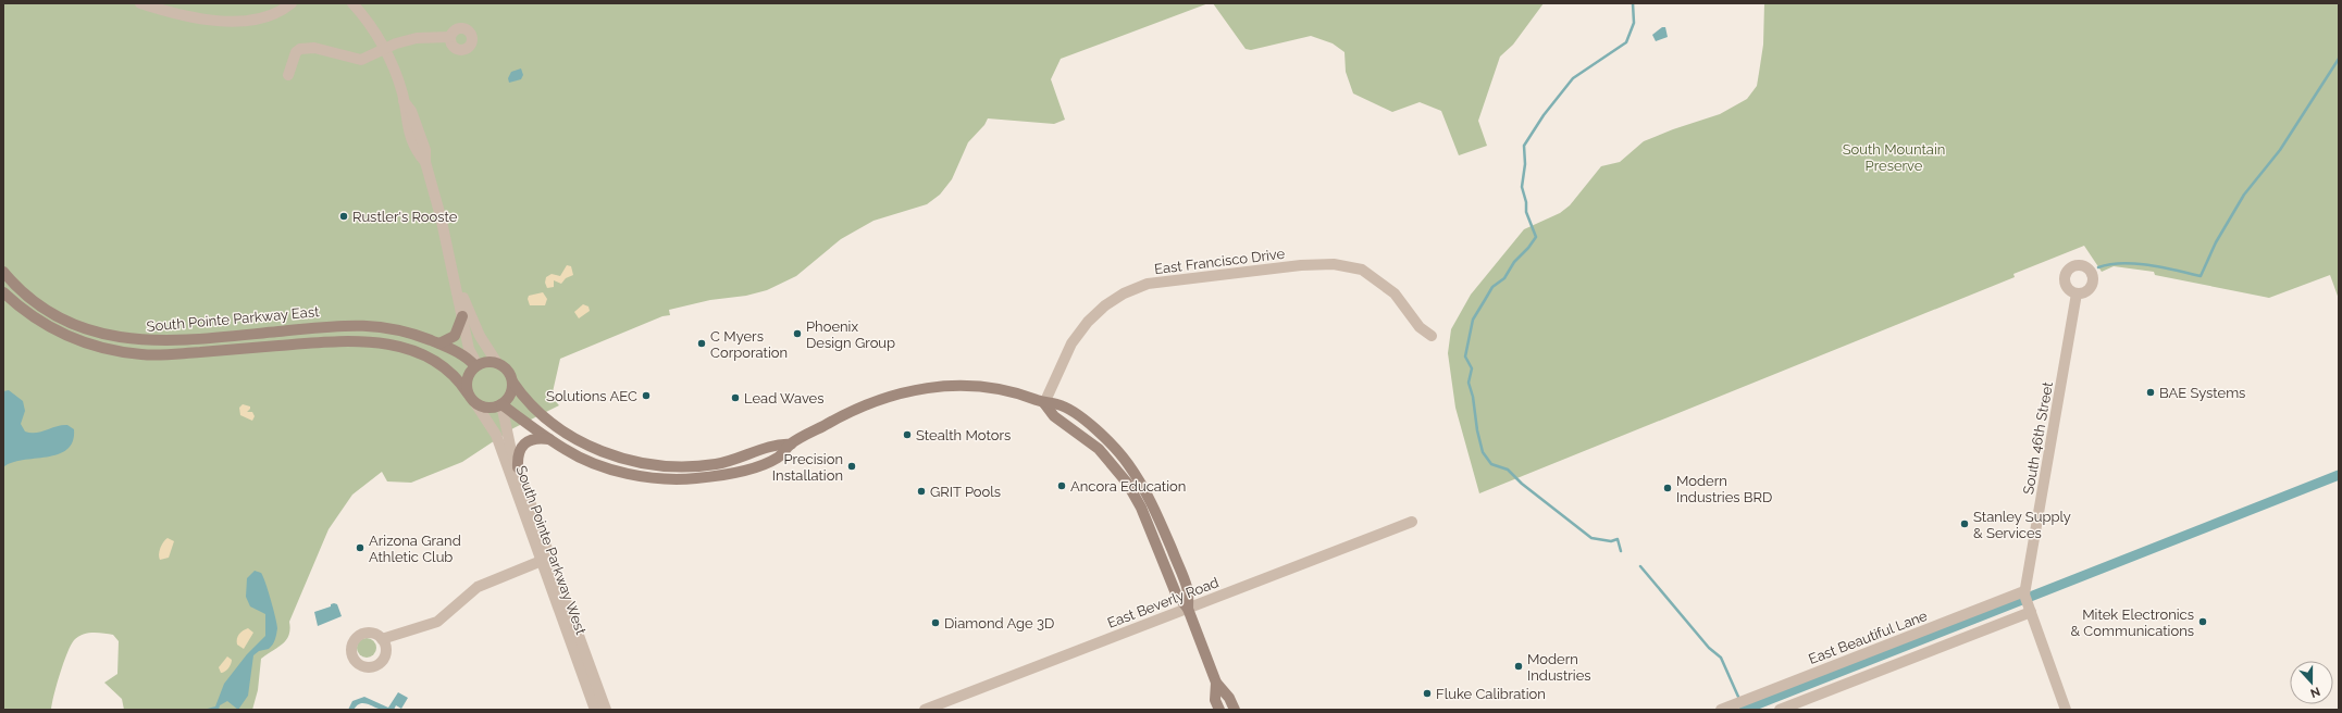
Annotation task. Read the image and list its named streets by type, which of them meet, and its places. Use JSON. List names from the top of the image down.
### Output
{
  "streets": {
    "main road": ["South Pointe Parkway East"],
    "street": [
      "East Francisco Drive",
      "South 46th Street",
      "South Pointe Parkway West",
      "East Beverly Road",
      "East Beautiful Lane"
    ]
  },
  "crossings": [
    ["South Pointe Parkway East", "South Pointe Parkway West"],
    ["South 46th Street", "East Beautiful Lane"]
  ],
  "parks": ["South Mountain Preserve"],
  "places": [
    "Rustler's Rooste",
    "Phoenix Design Group",
    "C Myers Corporation",
    "BAE Systems",
    "Solutions AEC",
    "Lead Waves",
    "Stealth Motors",
    "Precision Installation",
    "Ancora Education",
    "Modern Industries BRD",
    "GRIT Pools",
    "Stanley Supply & Services",
    "Arizona Grand Athletic Club",
    "Mitek Electronics & Communications",
    "Diamond Age 3D",
    "Modern Industries",
    "Fluke Calibration"
  ],
  "north": "bottom"
}
